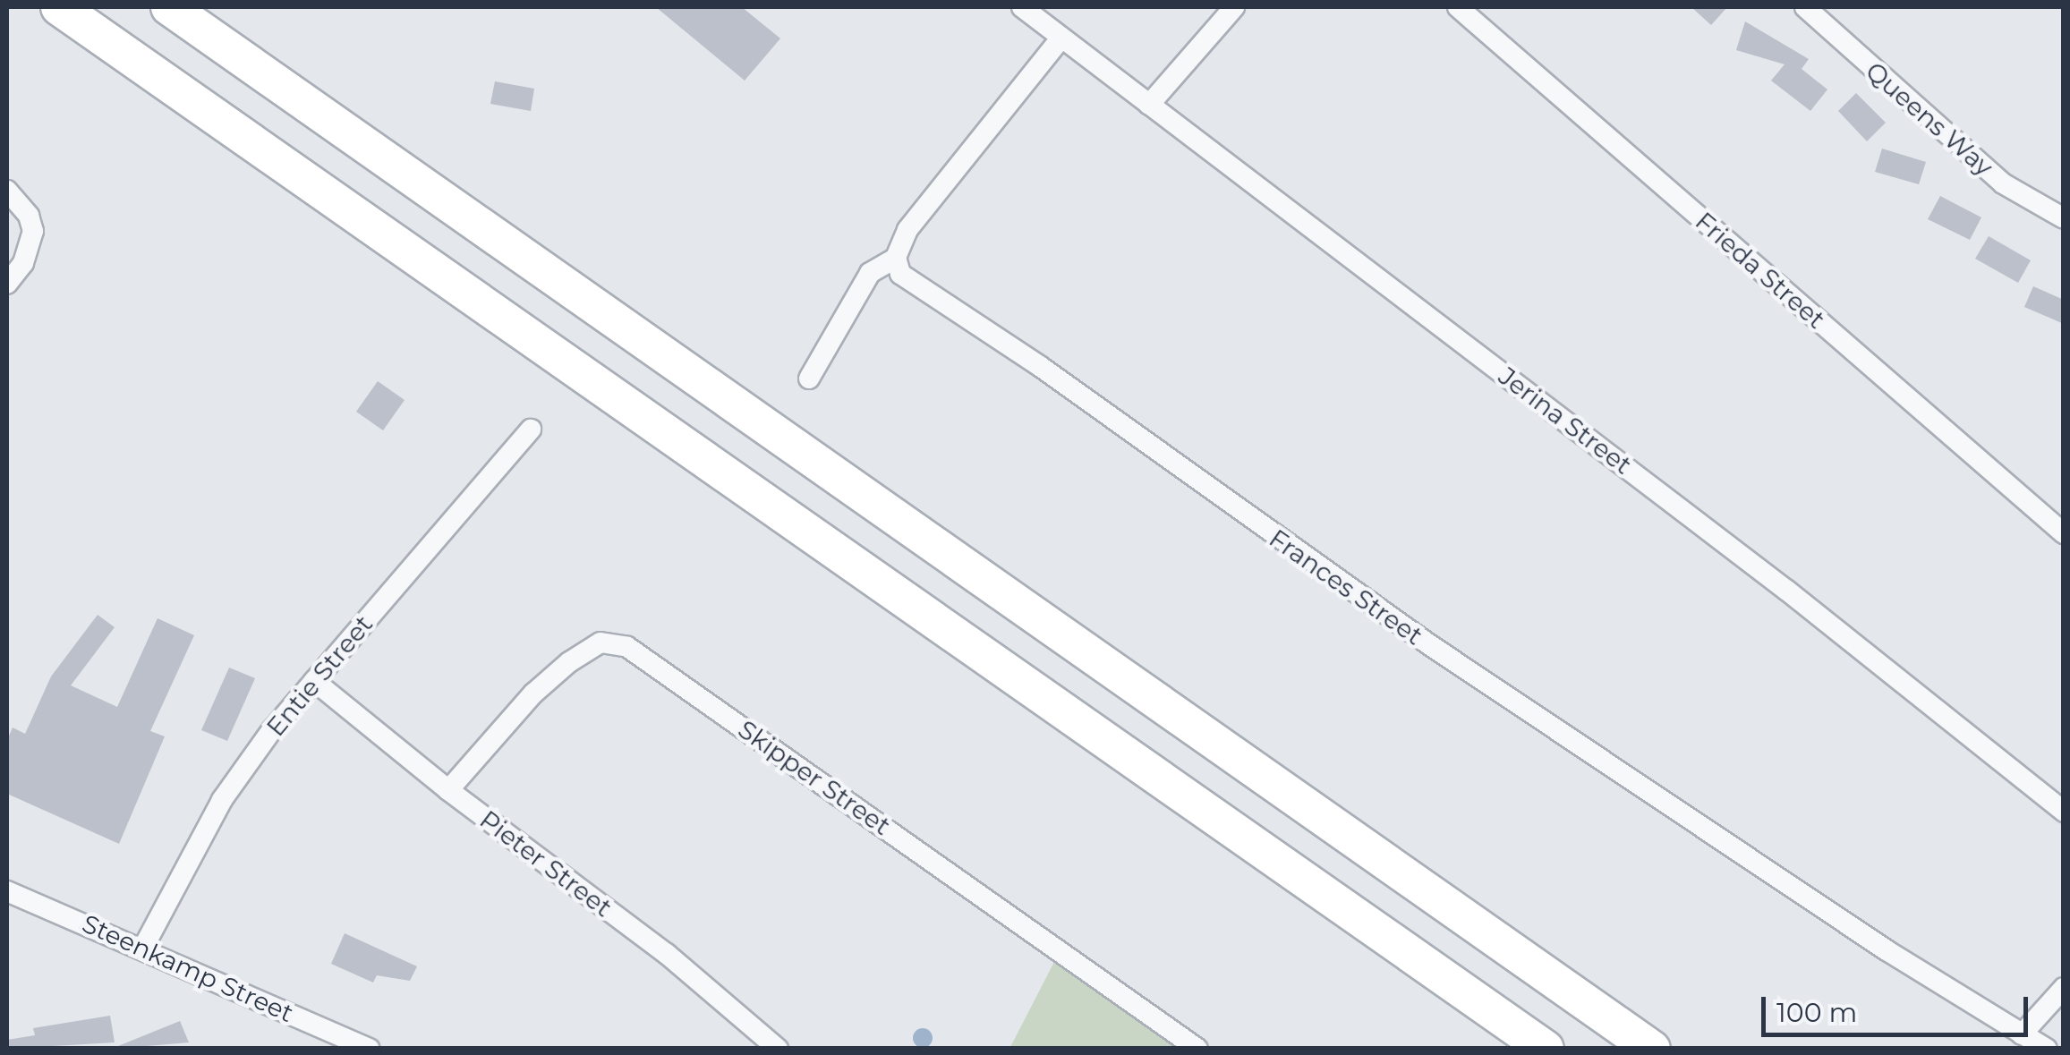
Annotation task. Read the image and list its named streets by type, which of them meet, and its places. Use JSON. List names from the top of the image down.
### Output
{
  "streets": {
    "street": [
      "Queens Way",
      "Frieda Street",
      "Jerina Street",
      "Frances Street",
      "Entie Street",
      "Skipper Street",
      "Pieter Street",
      "Steenkamp Street"
    ]
  },
  "crossings": [
    ["Entie Street", "Pieter Street"],
    ["Entie Street", "Steenkamp Street"],
    ["Skipper Street", "Pieter Street"]
  ],
  "scale_bar": "100 m"
}
